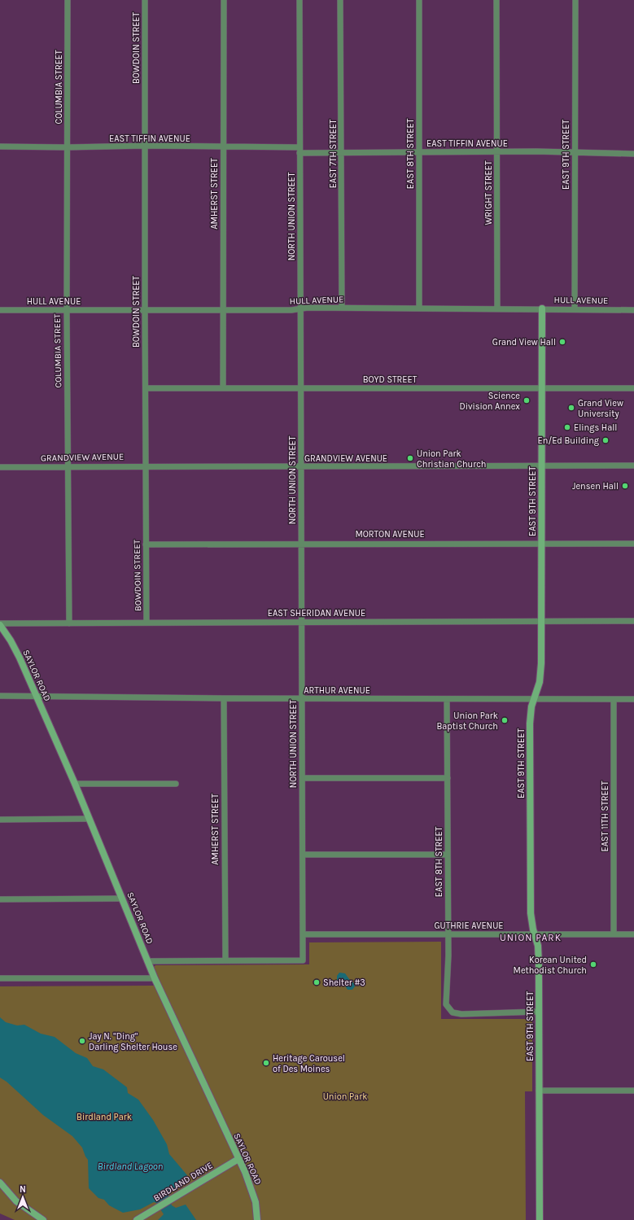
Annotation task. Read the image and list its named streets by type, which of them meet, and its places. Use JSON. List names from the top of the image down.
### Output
{
  "streets": {
    "street": [
      "BOWDOIN STREET",
      "COLUMBIA STREET",
      "EAST TIFFIN AVENUE",
      "EAST 7TH STREET",
      "EAST 8TH STREET",
      "EAST 9TH STREET",
      "WRIGHT STREET",
      "AMHERST STREET",
      "NORTH UNION STREET",
      "HULL AVENUE",
      "BOYD STREET",
      "GRANDVIEW AVENUE",
      "MORTON AVENUE",
      "EAST SHERIDAN AVENUE",
      "SAYLOR ROAD",
      "ARTHUR AVENUE",
      "EAST 11TH STREET",
      "GUTHRIE AVENUE",
      "BIRDLAND DRIVE"
    ]
  },
  "crossings": [
    ["BOWDOIN STREET", "EAST TIFFIN AVENUE"],
    ["BOWDOIN STREET", "HULL AVENUE"],
    ["BOWDOIN STREET", "BOYD STREET"],
    ["BOWDOIN STREET", "GRANDVIEW AVENUE"],
    ["BOWDOIN STREET", "MORTON AVENUE"],
    ["BOWDOIN STREET", "EAST SHERIDAN AVENUE"],
    ["COLUMBIA STREET", "EAST TIFFIN AVENUE"],
    ["COLUMBIA STREET", "HULL AVENUE"],
    ["COLUMBIA STREET", "GRANDVIEW AVENUE"],
    ["COLUMBIA STREET", "EAST SHERIDAN AVENUE"],
    ["EAST TIFFIN AVENUE", "EAST 7TH STREET"],
    ["EAST TIFFIN AVENUE", "EAST 8TH STREET"],
    ["EAST TIFFIN AVENUE", "EAST 9TH STREET"],
    ["EAST TIFFIN AVENUE", "WRIGHT STREET"],
    ["EAST TIFFIN AVENUE", "AMHERST STREET"],
    ["EAST TIFFIN AVENUE", "NORTH UNION STREET"],
    ["EAST 7TH STREET", "HULL AVENUE"],
    ["EAST 8TH STREET", "EAST 9TH STREET"],
    ["EAST 8TH STREET", "HULL AVENUE"],
    ["EAST 8TH STREET", "ARTHUR AVENUE"],
    ["EAST 8TH STREET", "GUTHRIE AVENUE"],
    ["EAST 9TH STREET", "HULL AVENUE"],
    ["EAST 9TH STREET", "BOYD STREET"],
    ["EAST 9TH STREET", "GRANDVIEW AVENUE"],
    ["EAST 9TH STREET", "MORTON AVENUE"],
    ["EAST 9TH STREET", "EAST SHERIDAN AVENUE"],
    ["EAST 9TH STREET", "ARTHUR AVENUE"],
    ["EAST 9TH STREET", "GUTHRIE AVENUE"],
    ["WRIGHT STREET", "HULL AVENUE"],
    ["AMHERST STREET", "NORTH UNION STREET"],
    ["AMHERST STREET", "HULL AVENUE"],
    ["AMHERST STREET", "BOYD STREET"],
    ["AMHERST STREET", "ARTHUR AVENUE"],
    ["NORTH UNION STREET", "HULL AVENUE"],
    ["NORTH UNION STREET", "BOYD STREET"],
    ["NORTH UNION STREET", "GRANDVIEW AVENUE"],
    ["NORTH UNION STREET", "MORTON AVENUE"],
    ["NORTH UNION STREET", "EAST SHERIDAN AVENUE"],
    ["NORTH UNION STREET", "ARTHUR AVENUE"],
    ["NORTH UNION STREET", "GUTHRIE AVENUE"],
    ["EAST SHERIDAN AVENUE", "SAYLOR ROAD"],
    ["SAYLOR ROAD", "ARTHUR AVENUE"],
    ["SAYLOR ROAD", "BIRDLAND DRIVE"],
    ["ARTHUR AVENUE", "EAST 11TH STREET"],
    ["EAST 11TH STREET", "GUTHRIE AVENUE"]
  ],
  "districts": ["UNION PARK"],
  "water": ["Birdland Lagoon"],
  "parks": ["Union Park", "Birdland Park"],
  "places": [
    "Grand View Hall",
    "Science Division Annex",
    "Grand View University",
    "Elings Hall",
    "En/Ed Building",
    "Union Park Christian Church",
    "Jensen Hall",
    "Union Park Baptist Church",
    "Korean United Methodist Church",
    "Shelter #3",
    "Jay N. \"Ding\" Darling Shelter House",
    "Heritage Carousel of Des Moines"
  ],
  "north": "top"
}
